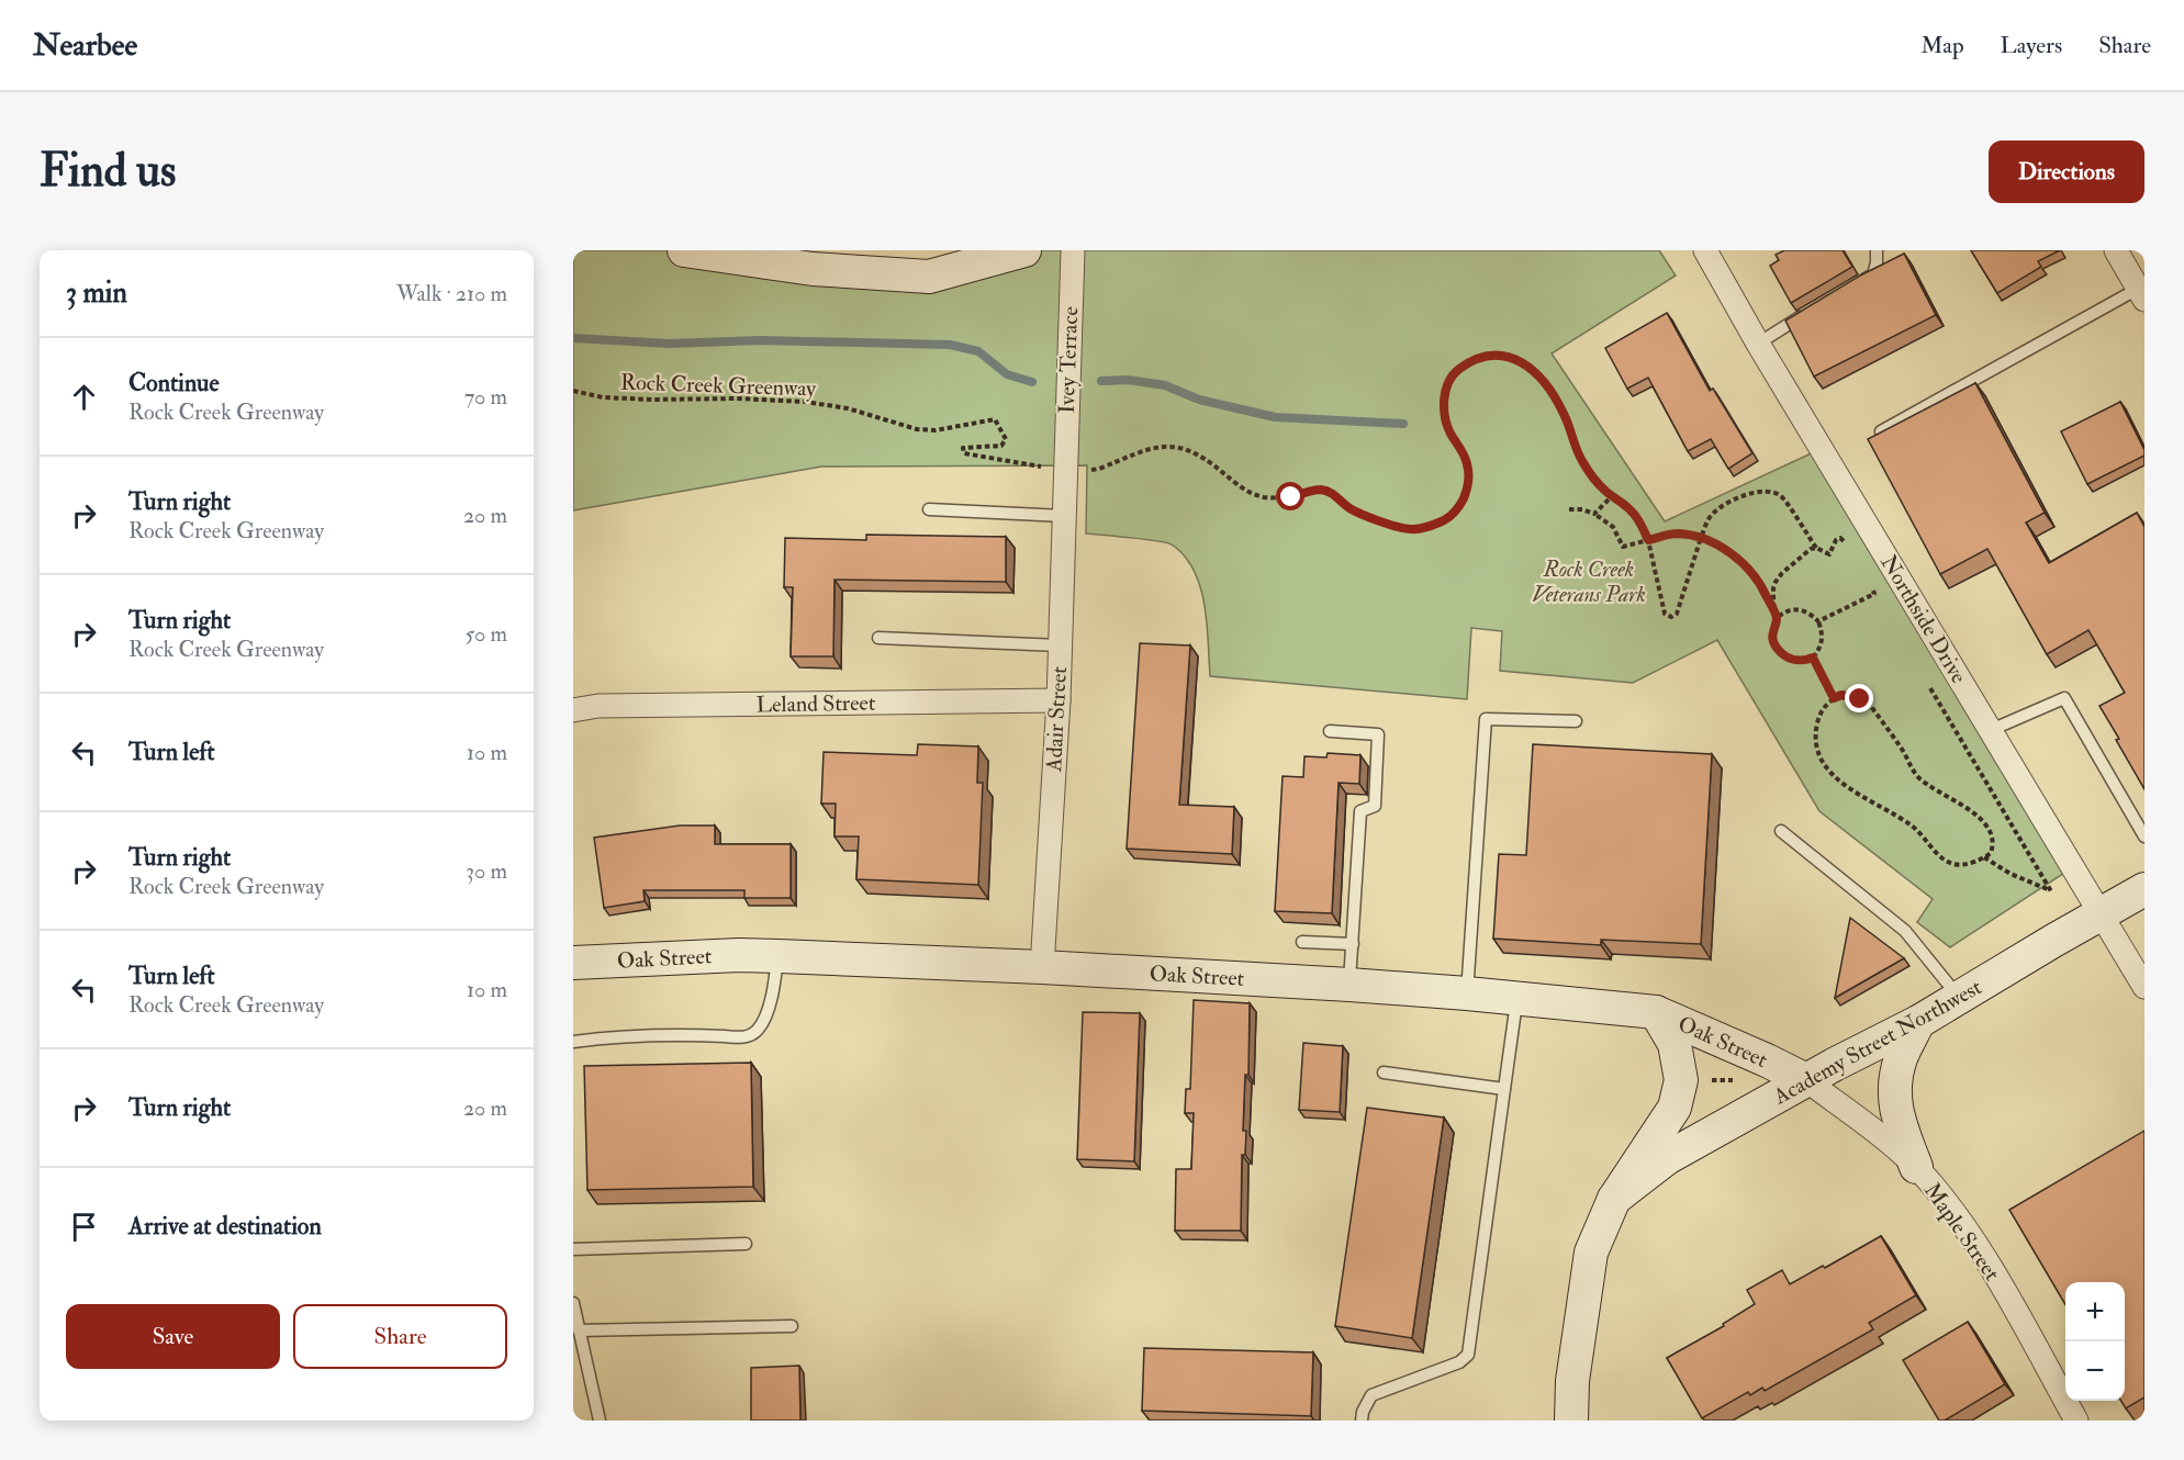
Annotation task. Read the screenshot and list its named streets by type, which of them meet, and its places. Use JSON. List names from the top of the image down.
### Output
{
  "streets": {
    "street": [
      "Ivey Terrace",
      "Northside Drive",
      "Leland Street",
      "Adair Street",
      "Oak Street",
      "Academy Street Northwest",
      "Maple Street"
    ],
    "path": ["Rock Creek Greenway"]
  },
  "crossings": [
    ["Ivey Terrace", "Rock Creek Greenway"],
    ["Ivey Terrace", "Adair Street"],
    ["Rock Creek Greenway", "Adair Street"],
    ["Northside Drive", "Academy Street Northwest"],
    ["Leland Street", "Adair Street"],
    ["Adair Street", "Oak Street"],
    ["Oak Street", "Academy Street Northwest"],
    ["Oak Street", "Maple Street"],
    ["Academy Street Northwest", "Maple Street"]
  ],
  "parks": ["Rock Creek Veterans Park"],
  "page": {
    "header": "Nearbee",
    "nav": ["Map", "Layers", "Share"],
    "buttons": [
      "Directions",
      ["Save", "Share"]
    ],
    "title": "Find us",
    "heading": ["3 min", "Walk · 210 m"],
    "list": [
      ["Continue", "Rock Creek Greenway", "70 m"],
      ["Turn right", "Rock Creek Greenway", "20 m"],
      ["Turn right", "Rock Creek Greenway", "50 m"],
      ["Turn left", "10 m"],
      ["Turn right", "Rock Creek Greenway", "30 m"],
      ["Turn left", "Rock Creek Greenway", "10 m"],
      ["Turn right", "20 m"],
      "Arrive at destination"
    ],
    "map_buttons": ["+", "−"]
  }
}
